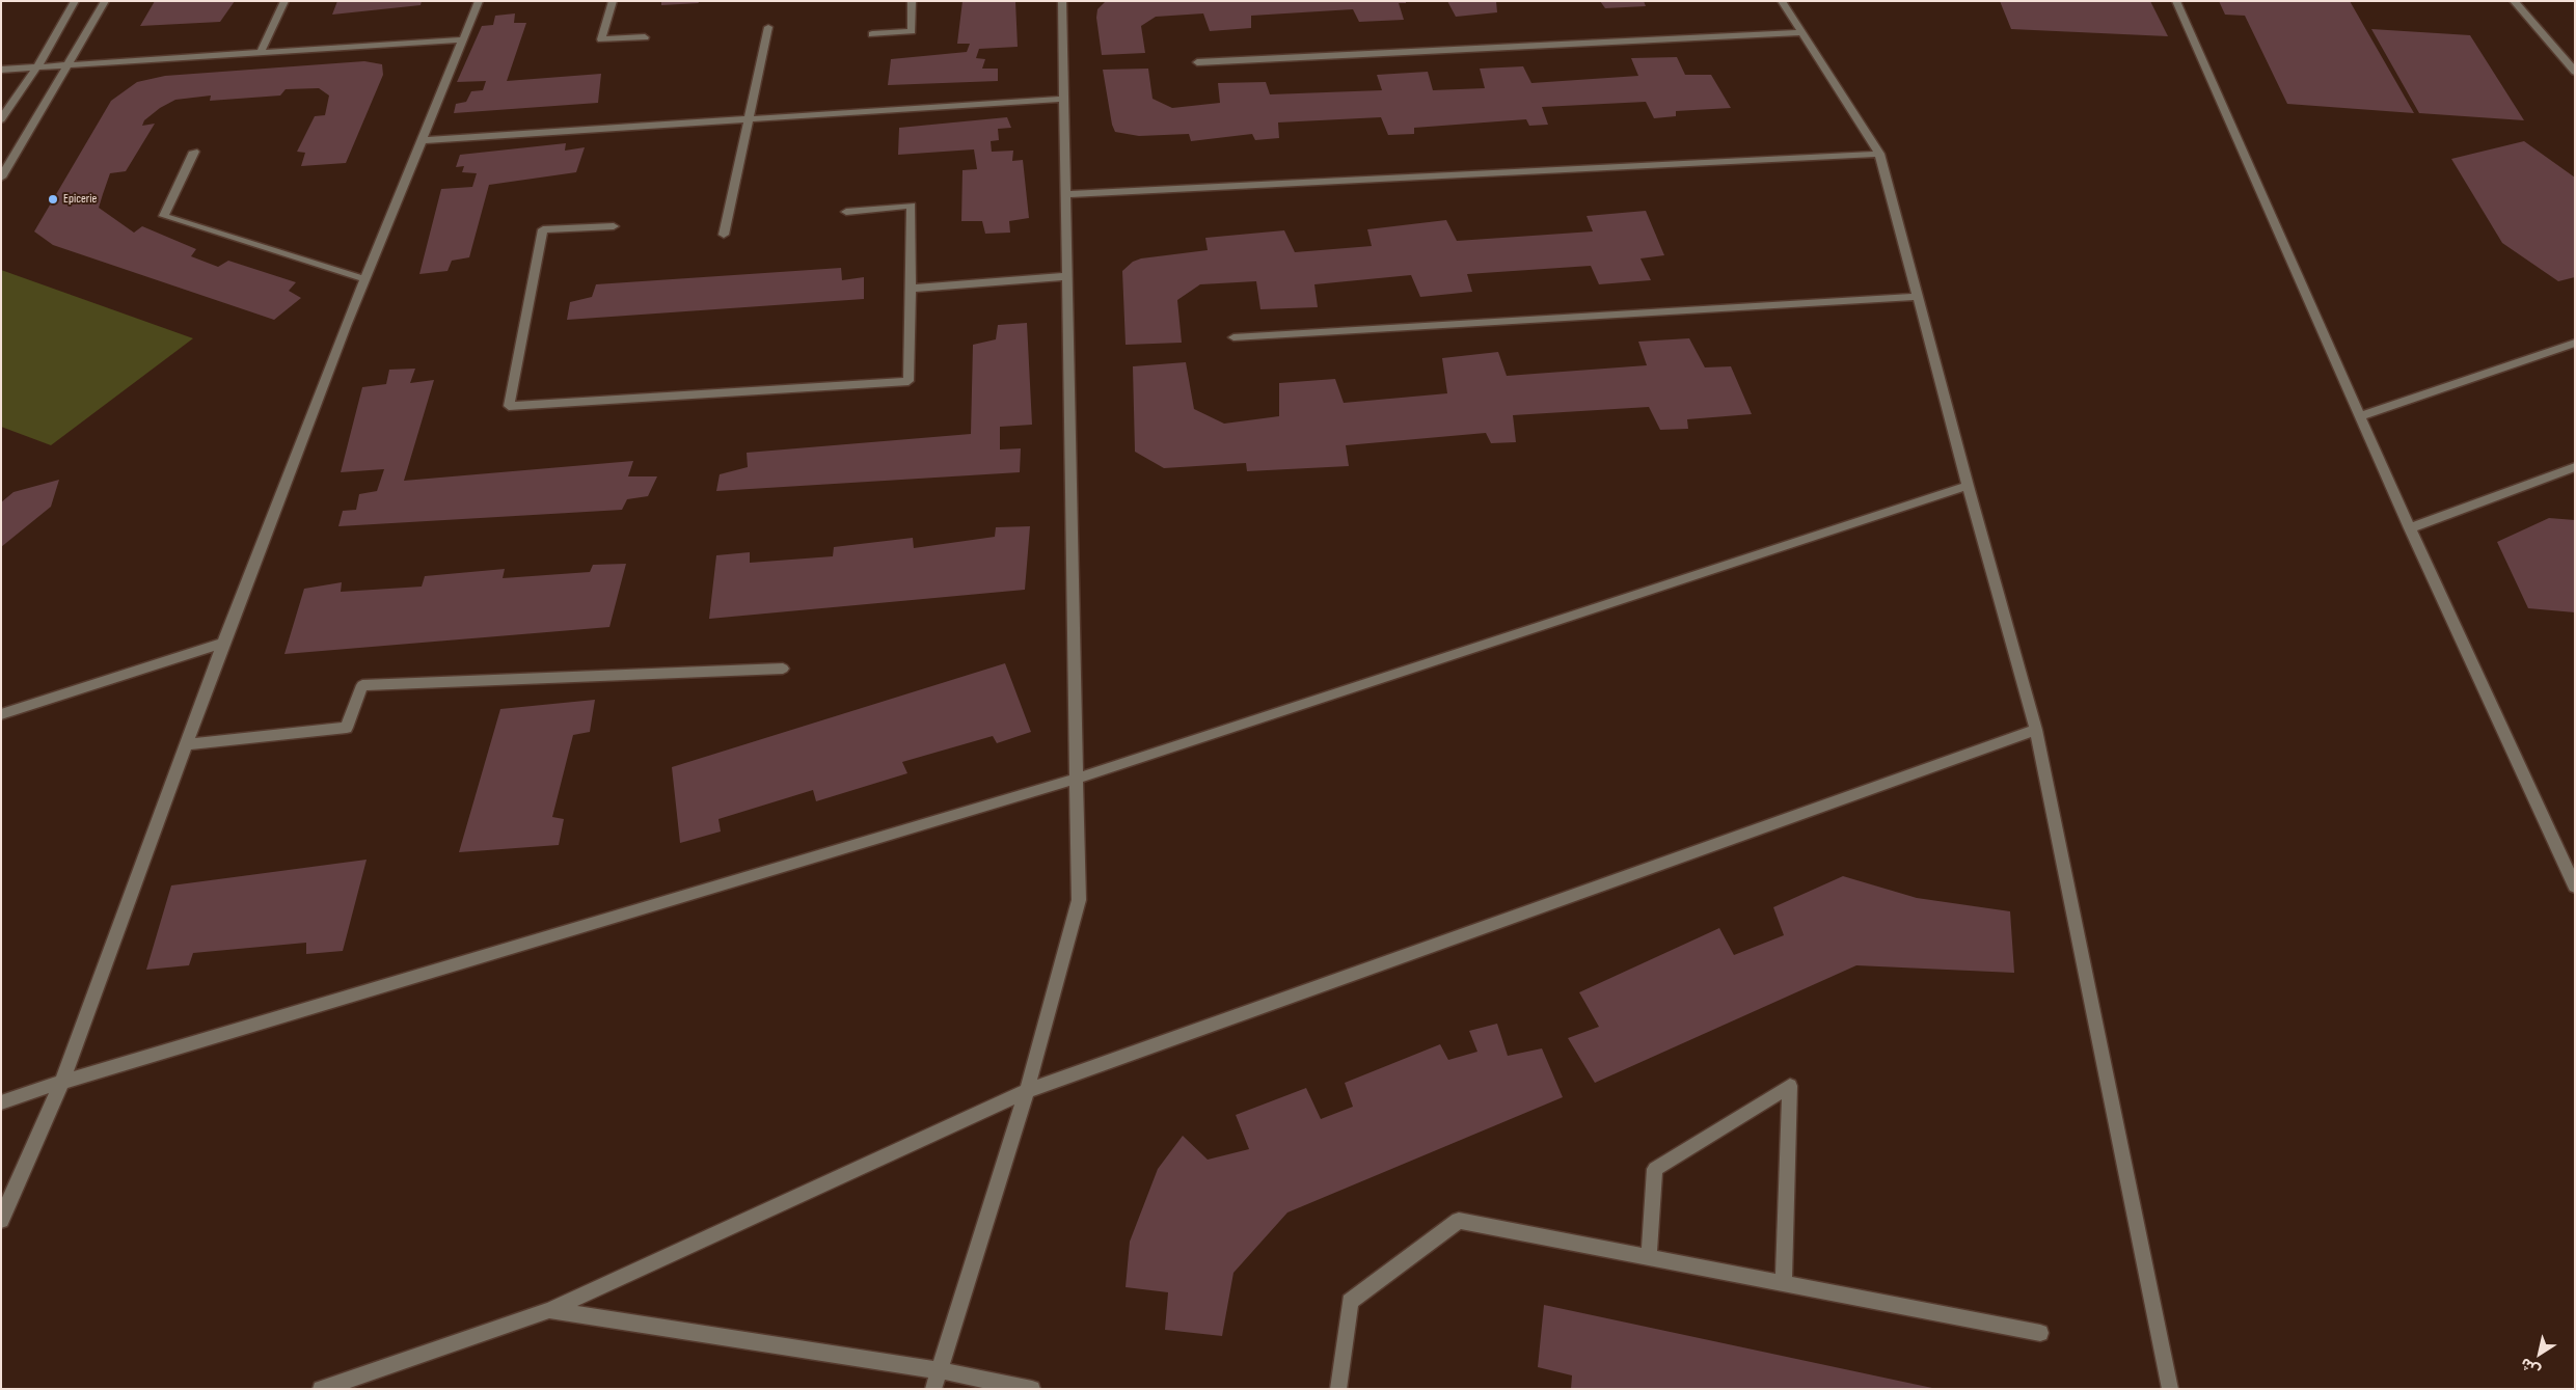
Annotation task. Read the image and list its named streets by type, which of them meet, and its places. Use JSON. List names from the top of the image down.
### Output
{
  "places": ["Epicerie"],
  "north": "bottom left"
}
